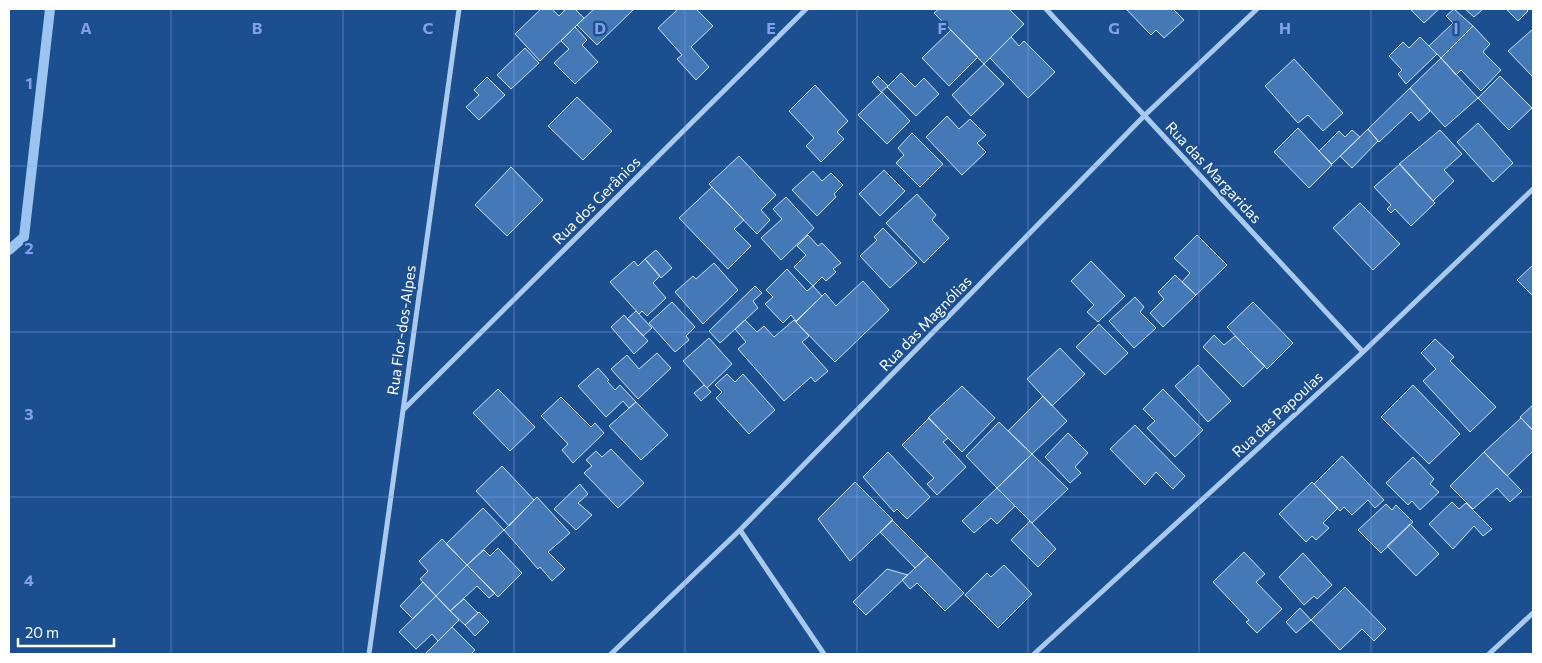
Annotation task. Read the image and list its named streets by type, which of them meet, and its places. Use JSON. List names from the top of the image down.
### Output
{
  "streets": {
    "street": [
      "Rua das Margaridas",
      "Rua dos Gerânios",
      "Rua das Magnólias",
      "Rua Flor-dos-Alpes",
      "Rua das Papoulas"
    ]
  },
  "crossings": [
    ["Rua das Margaridas", "Rua das Magnólias"],
    ["Rua das Margaridas", "Rua das Papoulas"],
    ["Rua dos Gerânios", "Rua Flor-dos-Alpes"]
  ],
  "scale_bar": "20 m",
  "grid": {
    "columns": [
      "A",
      "B",
      "C",
      "D",
      "E",
      "F",
      "G",
      "H",
      "I"
    ],
    "rows": [
      "1",
      "2",
      "3",
      "4"
    ]
  }
}
